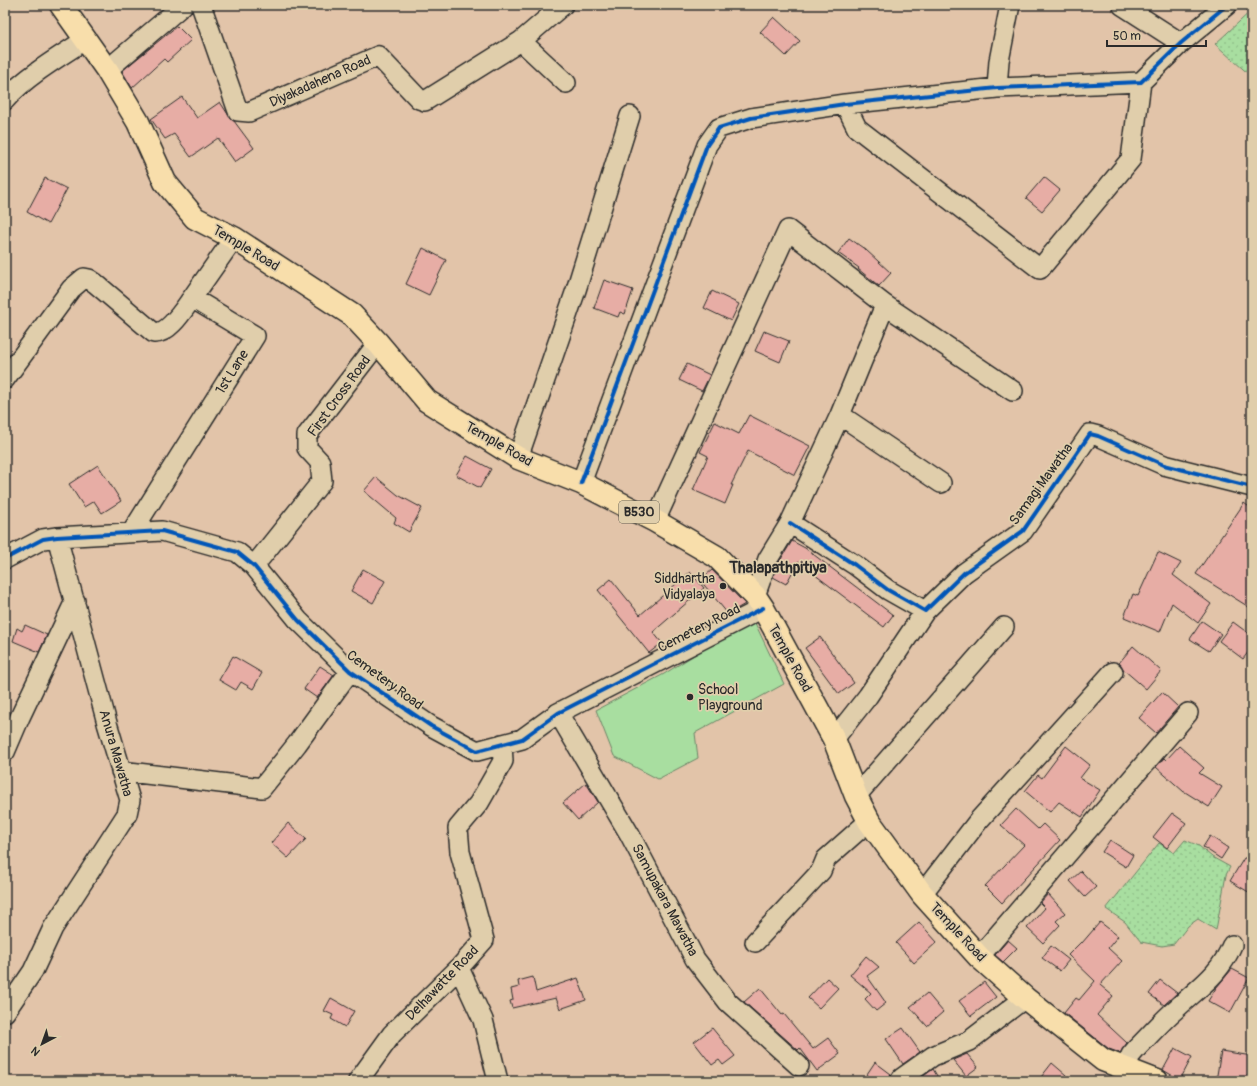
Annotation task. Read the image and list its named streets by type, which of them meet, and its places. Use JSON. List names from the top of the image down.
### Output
{
  "streets": {
    "main road": ["Temple Road", "B530"],
    "street": [
      "Diyakadahena Road",
      "1st Lane",
      "First Cross Road",
      "Samagi Mawatha",
      "Cemetery Road",
      "Anura Mawatha",
      "Samupakara Mawatha",
      "Delhawatte Road"
    ]
  },
  "crossings": [
    ["Temple Road", "First Cross Road"],
    ["Temple Road", "Cemetery Road"],
    ["1st Lane", "Cemetery Road"],
    ["First Cross Road", "Cemetery Road"],
    ["Cemetery Road", "Anura Mawatha"],
    ["Cemetery Road", "Samupakara Mawatha"],
    ["Cemetery Road", "Delhawatte Road"]
  ],
  "districts": ["Thalapathpitiya"],
  "places": ["Siddhartha Vidyalaya", "School Playground"],
  "scale_bar": "50 m",
  "north": "bottom left"
}
